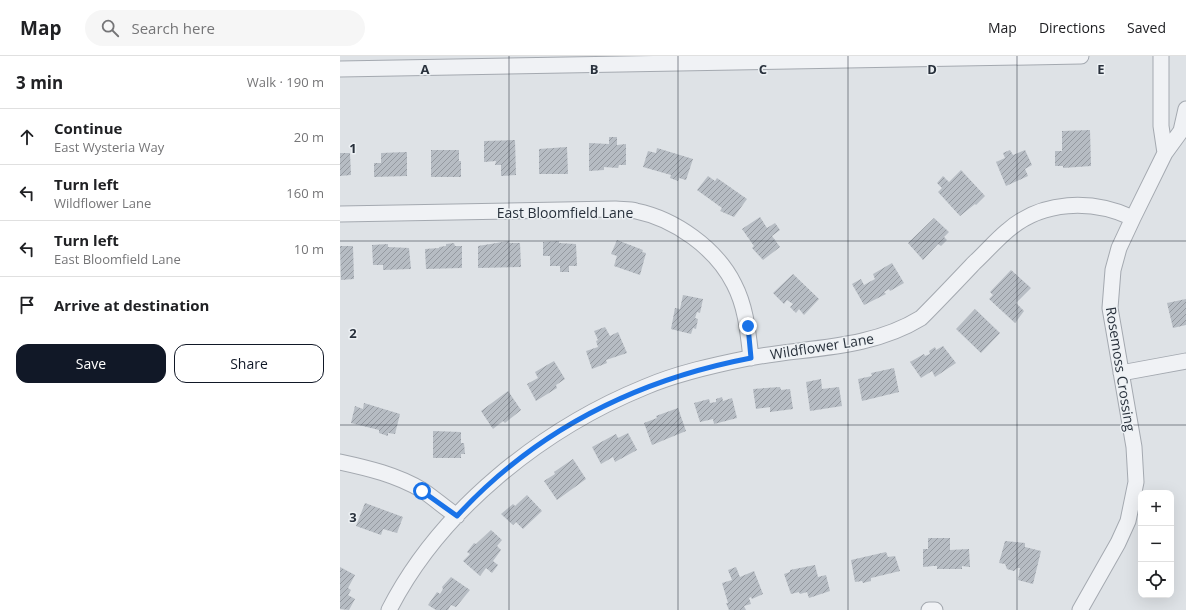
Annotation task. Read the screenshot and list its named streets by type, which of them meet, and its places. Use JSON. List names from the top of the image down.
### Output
{
  "streets": {
    "street": ["East Bloomfield Lane", "Wildflower Lane", "Rosemoss Crossing"]
  },
  "crossings": [
    ["East Bloomfield Lane", "Wildflower Lane"],
    ["Wildflower Lane", "Rosemoss Crossing"]
  ],
  "page": {
    "header": "Map",
    "search": "Search here",
    "nav": ["Map", "Directions", "Saved"],
    "heading": ["3 min", "Walk · 190 m"],
    "list": [
      ["Continue", "East Wysteria Way", "20 m"],
      ["Turn left", "Wildflower Lane", "160 m"],
      ["Turn left", "East Bloomfield Lane", "10 m"],
      "Arrive at destination"
    ],
    "buttons": ["Save", "Share"],
    "map_buttons": ["+", "−"]
  },
  "grid": {
    "columns": [
      "A",
      "B",
      "C",
      "D",
      "E"
    ],
    "rows": ["1", "2", "3"]
  }
}
